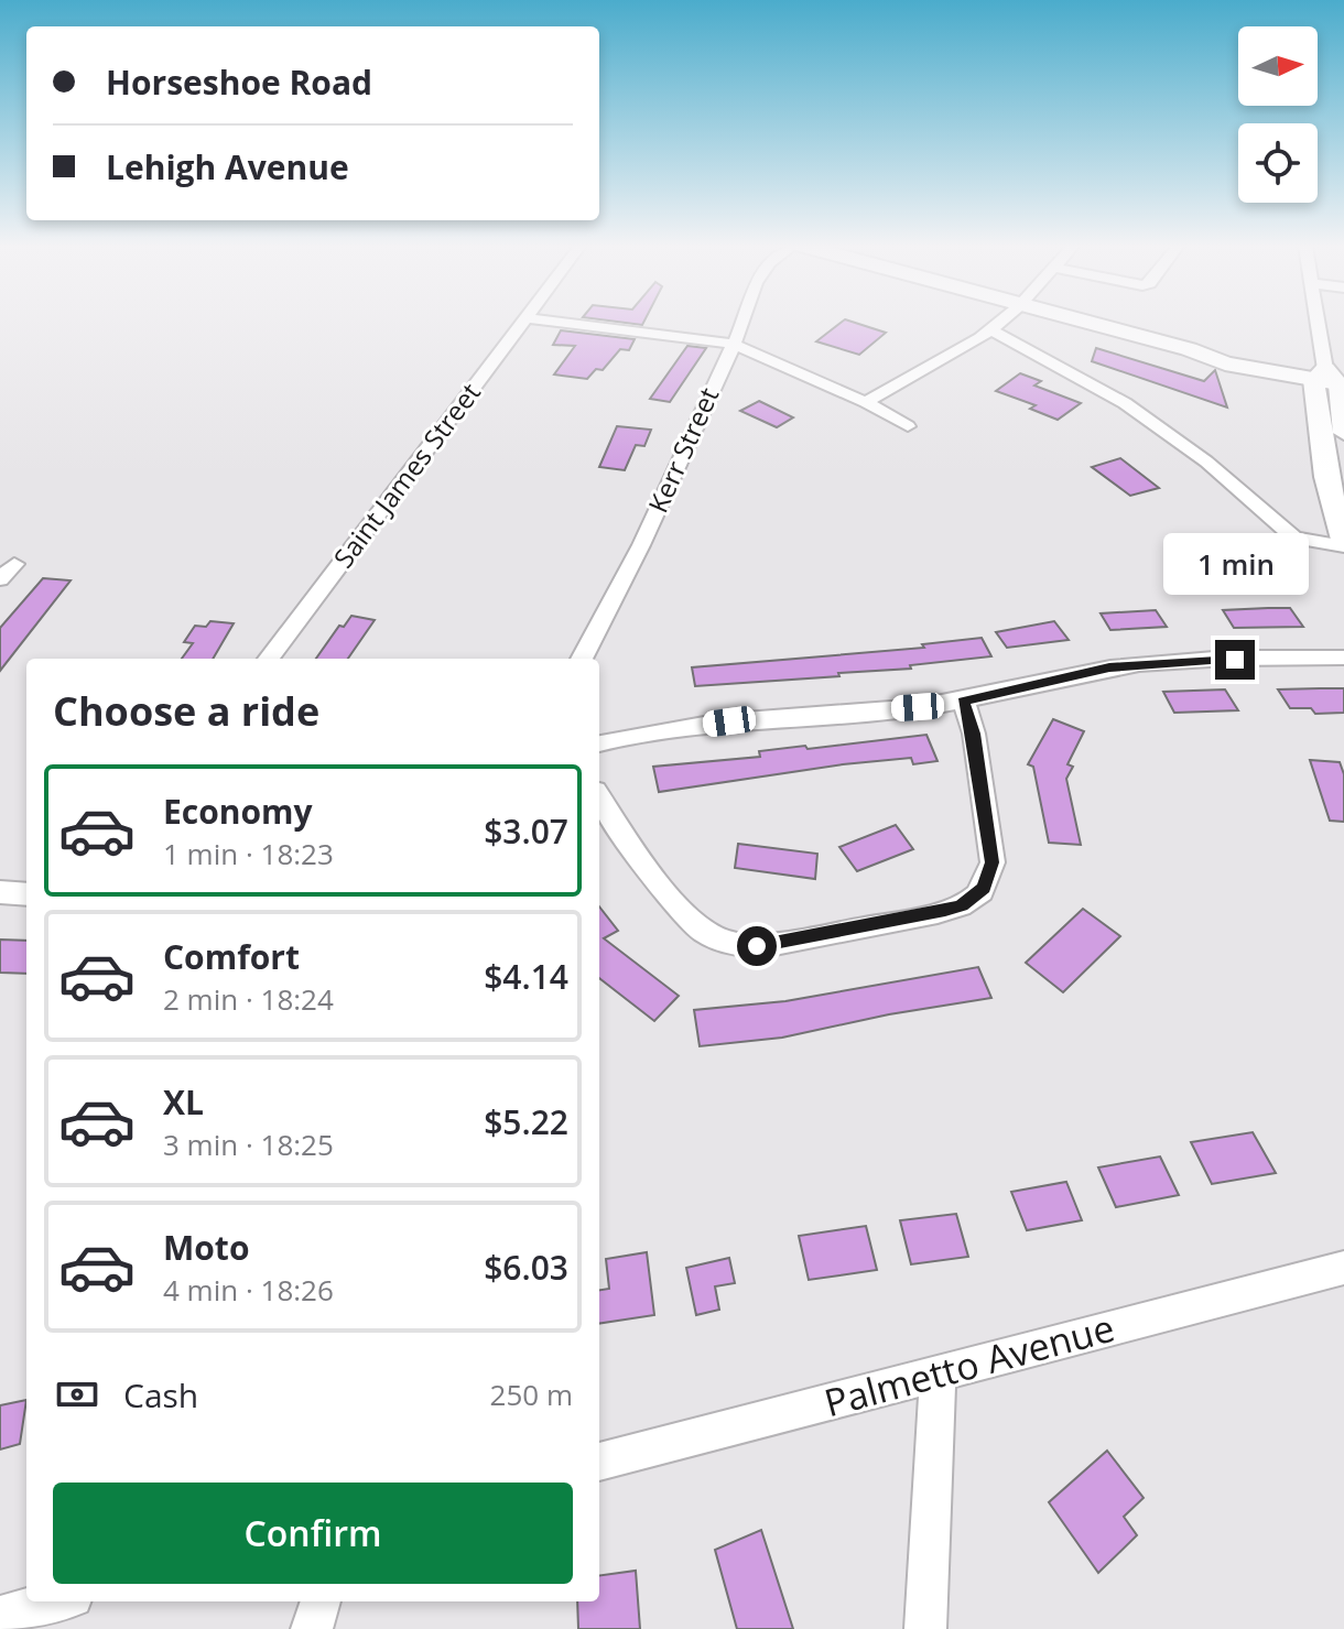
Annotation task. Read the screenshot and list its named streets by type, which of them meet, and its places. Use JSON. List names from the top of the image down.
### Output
{
  "streets": {
    "street": ["Kerr Street", "Saint James Street", "Palmetto Avenue"]
  },
  "north": "right",
  "page": {
    "banner": ["Horseshoe Road", "Lehigh Avenue"],
    "bubble": "1 min",
    "heading": "Choose a ride",
    "list": [
      {
        "name": "Economy",
        "note": "1 min · 18:23",
        "value": "$3.07"
      },
      {
        "name": "Comfort",
        "note": "2 min · 18:24",
        "value": "$4.14"
      },
      {
        "name": "XL",
        "note": "3 min · 18:25",
        "value": "$5.22"
      },
      {
        "name": "Moto",
        "note": "4 min · 18:26",
        "value": "$6.03"
      }
    ],
    "pay": ["Cash", "250 m"],
    "buttons": "Confirm"
  }
}
